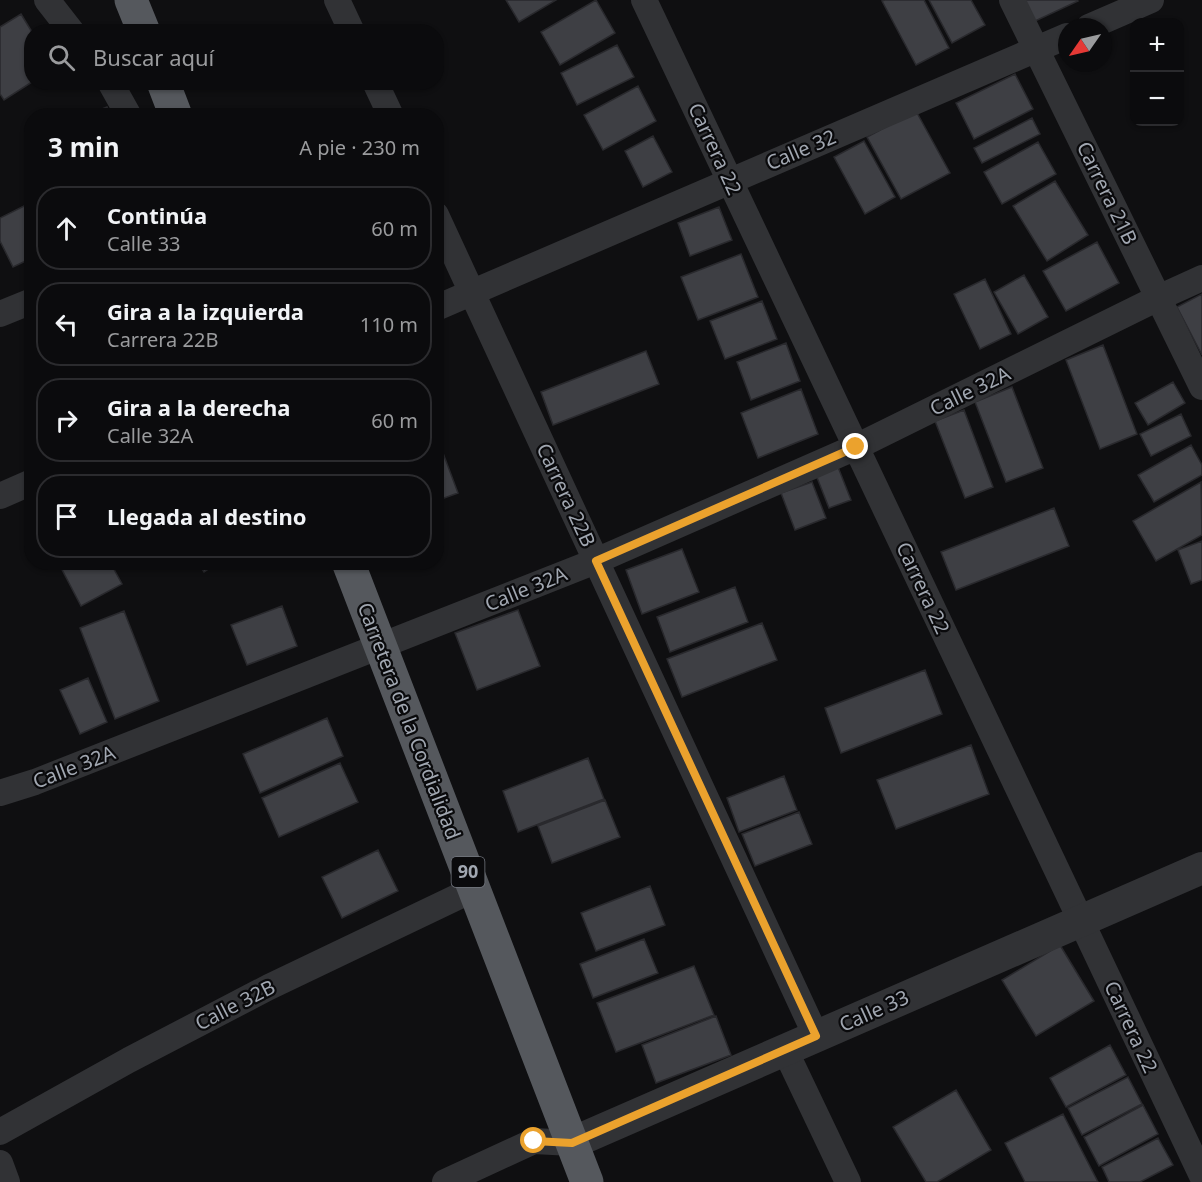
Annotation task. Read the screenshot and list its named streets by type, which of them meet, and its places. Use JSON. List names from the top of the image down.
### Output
{
  "streets": {
    "highway": ["Carretera de la Cordialidad", "90"],
    "street": [
      "Carrera 22",
      "Calle 32",
      "Carrera 21B",
      "Calle 32A",
      "Carrera 22B",
      "Calle 32B",
      "Calle 33"
    ]
  },
  "crossings": [
    ["Carrera 22", "Calle 32"],
    ["Carrera 22", "Calle 32A"],
    ["Carrera 22", "Calle 33"],
    ["Calle 32", "Carrera 21B"],
    ["Calle 32", "Carrera 22B"],
    ["Carrera 21B", "Calle 32A"],
    ["Calle 32A", "Carrera 22B"],
    ["Calle 32A", "Carretera de la Cordialidad"],
    ["Carrera 22B", "Calle 33"],
    ["Carretera de la Cordialidad", "Calle 32B"],
    ["Carretera de la Cordialidad", "Calle 33"]
  ],
  "north": "bottom left",
  "page": {
    "map_buttons": ["+", "−"],
    "search": "Buscar aquí",
    "heading": ["3 min", "A pie · 230 m"],
    "list": [
      ["Continúa", "Calle 33", "60 m"],
      ["Gira a la izquierda", "Carrera 22B", "110 m"],
      ["Gira a la derecha", "Calle 32A", "60 m"],
      "Llegada al destino"
    ]
  }
}
